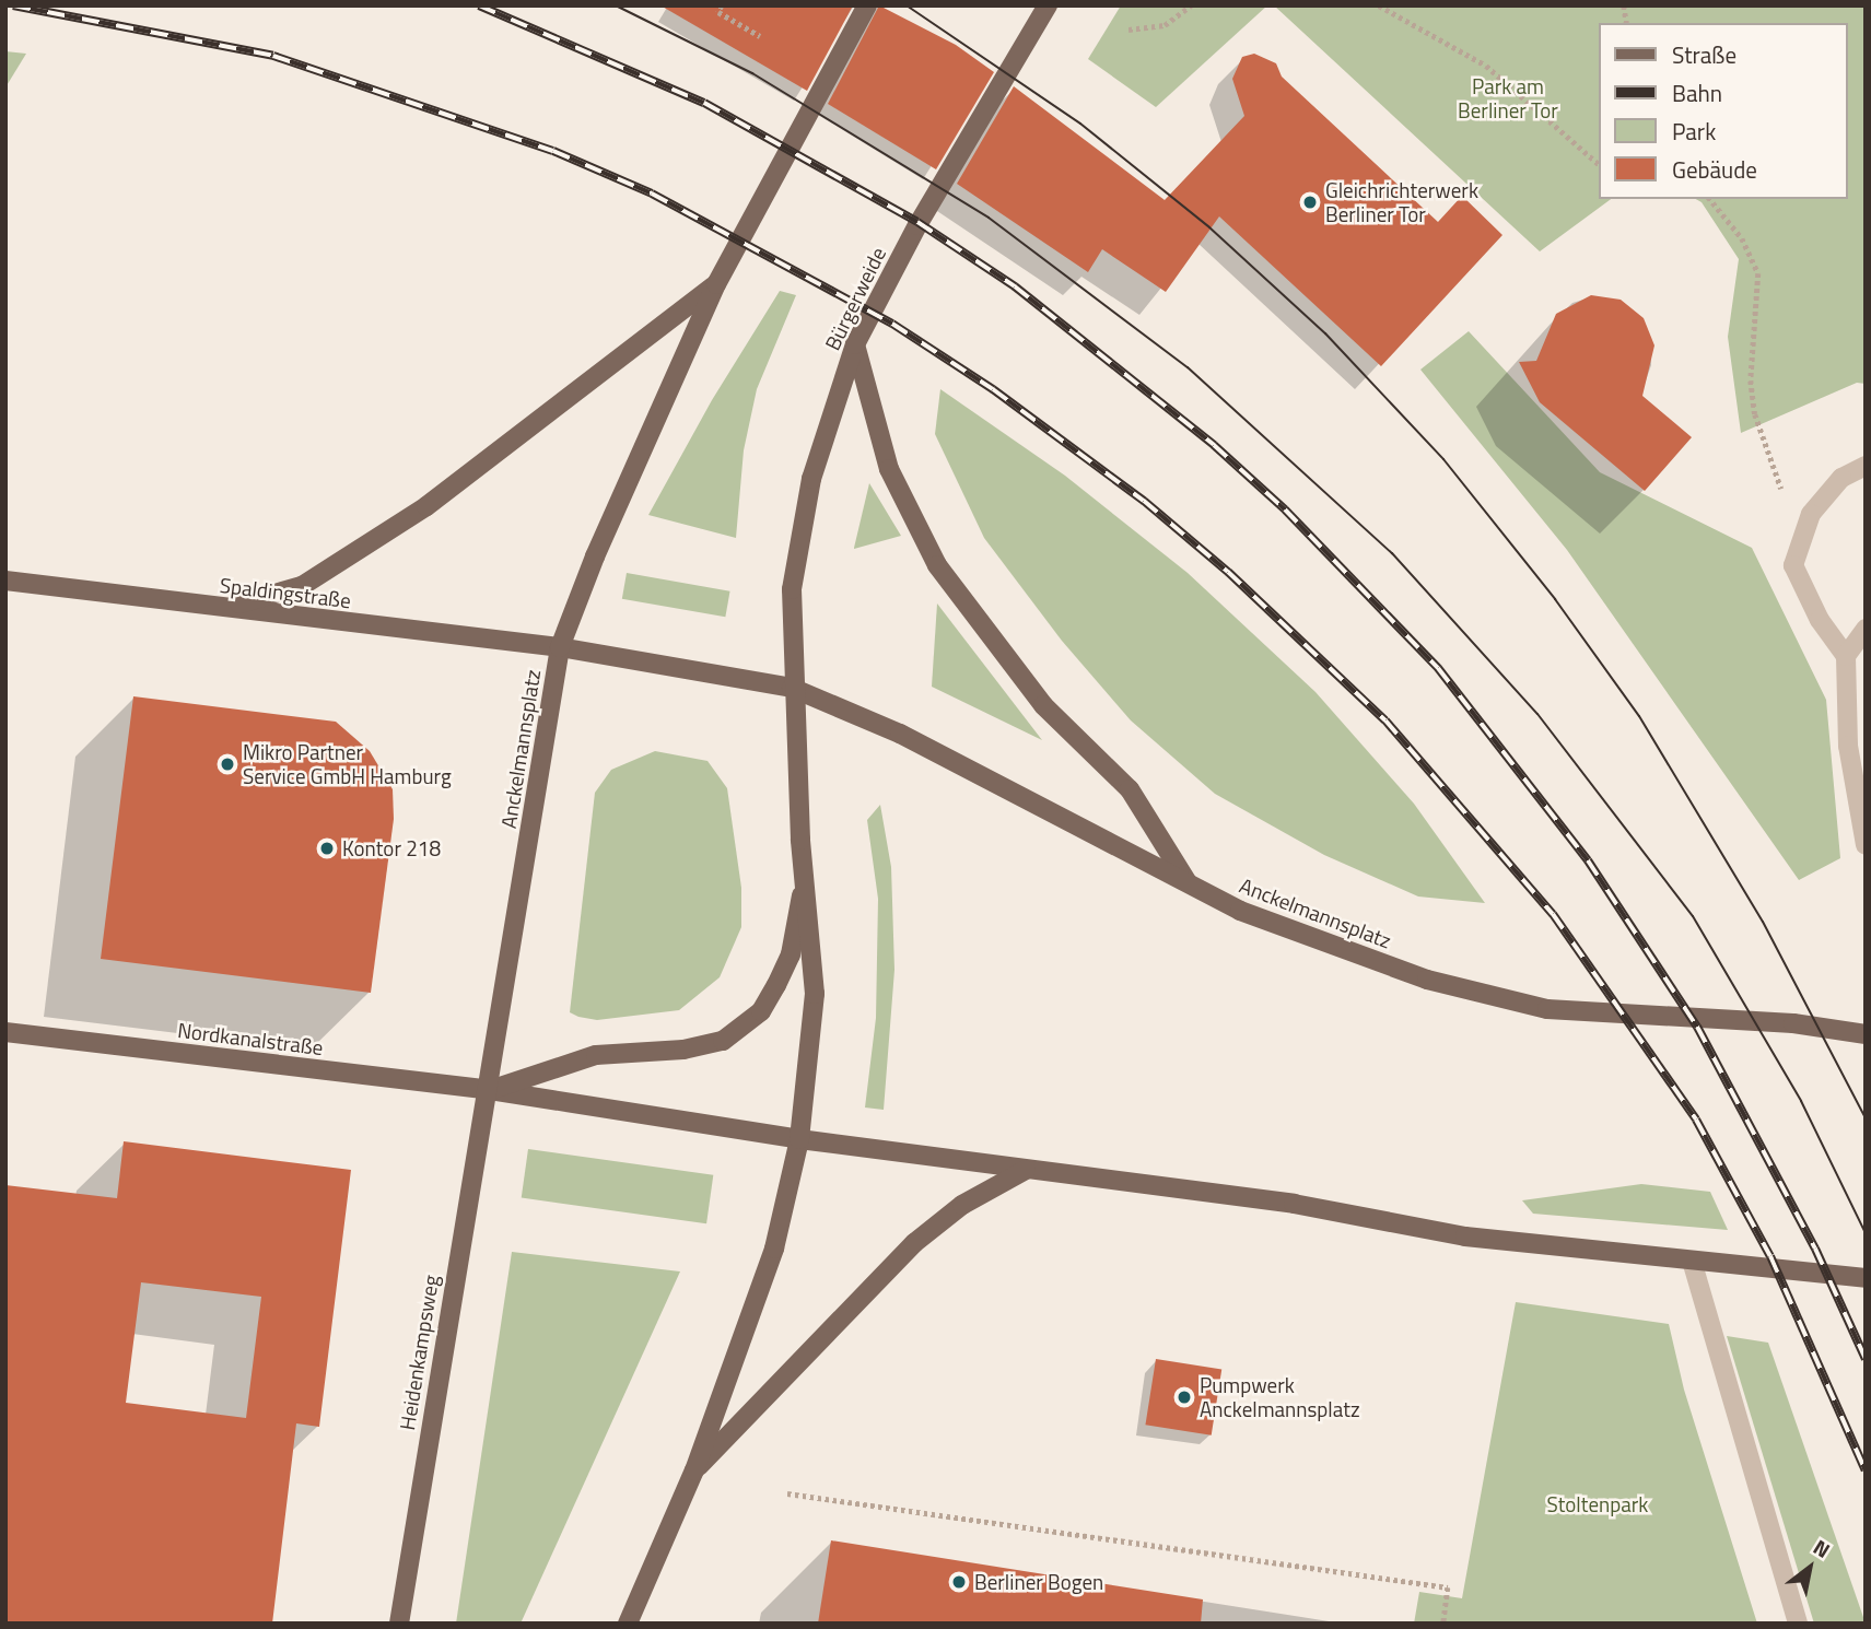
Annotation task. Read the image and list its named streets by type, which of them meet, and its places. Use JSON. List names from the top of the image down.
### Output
{
  "streets": {
    "main road": [
      "Bürgerweide",
      "Spaldingstraße",
      "Anckelmannsplatz",
      "Nordkanalstraße",
      "Heidenkampsweg"
    ]
  },
  "crossings": [
    ["Bürgerweide", "Anckelmannsplatz"],
    ["Spaldingstraße", "Anckelmannsplatz"],
    ["Anckelmannsplatz", "Nordkanalstraße"],
    ["Anckelmannsplatz", "Heidenkampsweg"],
    ["Nordkanalstraße", "Heidenkampsweg"]
  ],
  "parks": ["Park am Berliner Tor", "Stoltenpark"],
  "places": [
    "Gleichrichterwerk Berliner Tor",
    "Mikro Partner Service GmbH Hamburg",
    "Kontor 218",
    "Pumpwerk Anckelmannsplatz",
    "Berliner Bogen"
  ],
  "legend": [
    "Straße",
    "Bahn",
    "Park",
    "Gebäude"
  ],
  "north": "top right"
}
